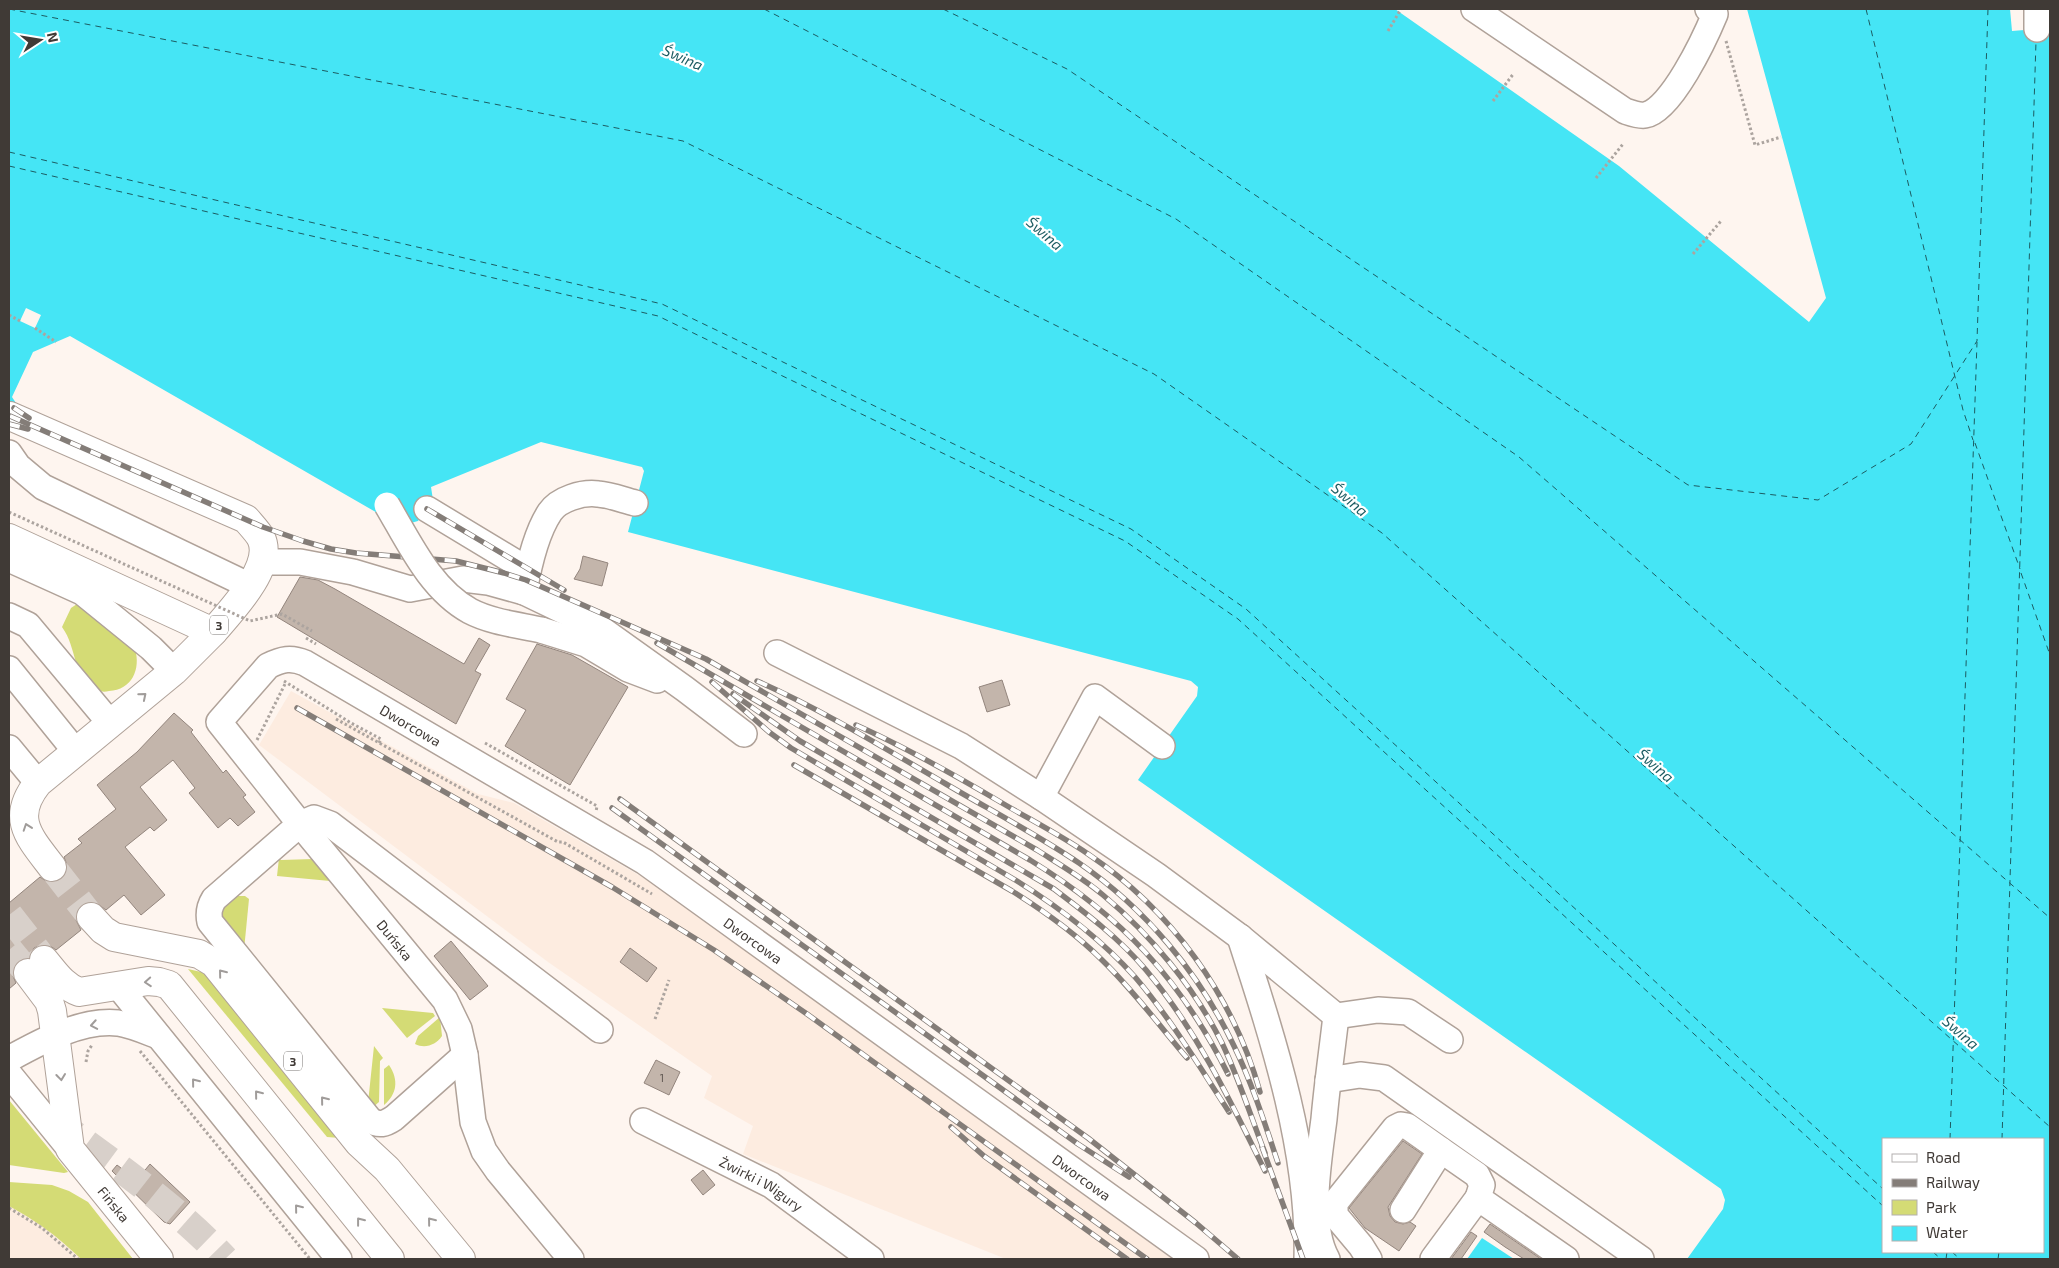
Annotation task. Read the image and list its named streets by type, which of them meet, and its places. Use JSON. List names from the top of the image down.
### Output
{
  "streets": {
    "highway": ["3", "Fińska"],
    "street": ["Dworcowa", "Duńska", "Żwirki i Wigury"]
  },
  "crossings": [
    ["Dworcowa", "Duńska"]
  ],
  "water": ["Świna"],
  "house_numbers": ["1"],
  "legend": [
    "Road",
    "Railway",
    "Park",
    "Water"
  ],
  "north": "right"
}
